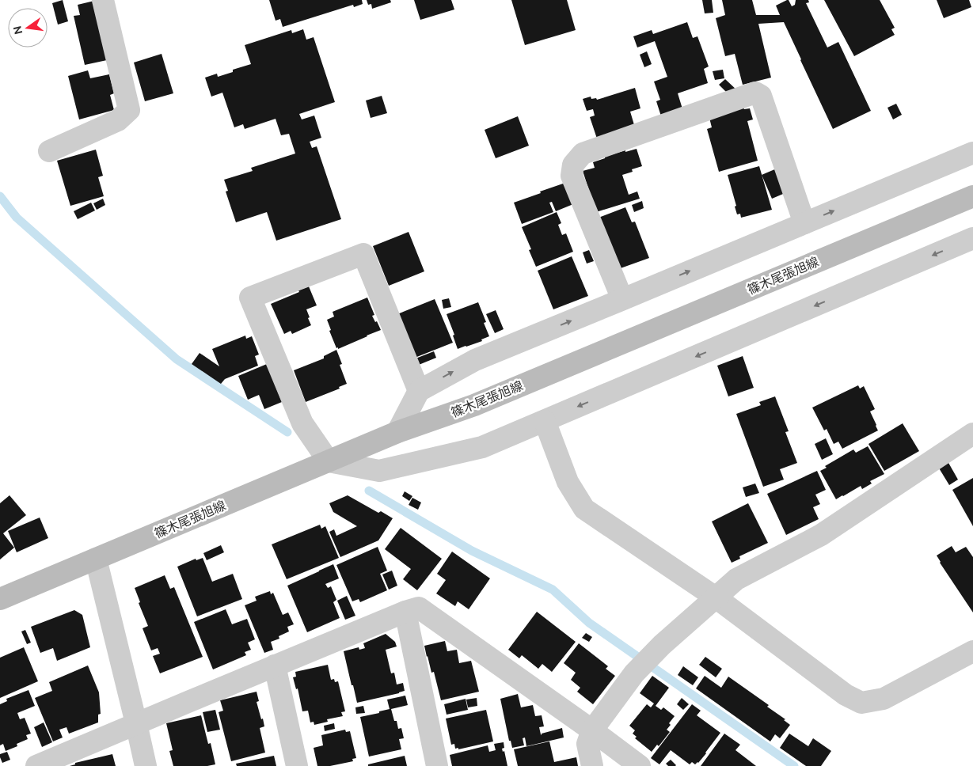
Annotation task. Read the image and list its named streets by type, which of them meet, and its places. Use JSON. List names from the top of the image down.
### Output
{
  "streets": {
    "main road": ["篠木尾張旭線"]
  },
  "north": "left"
}
